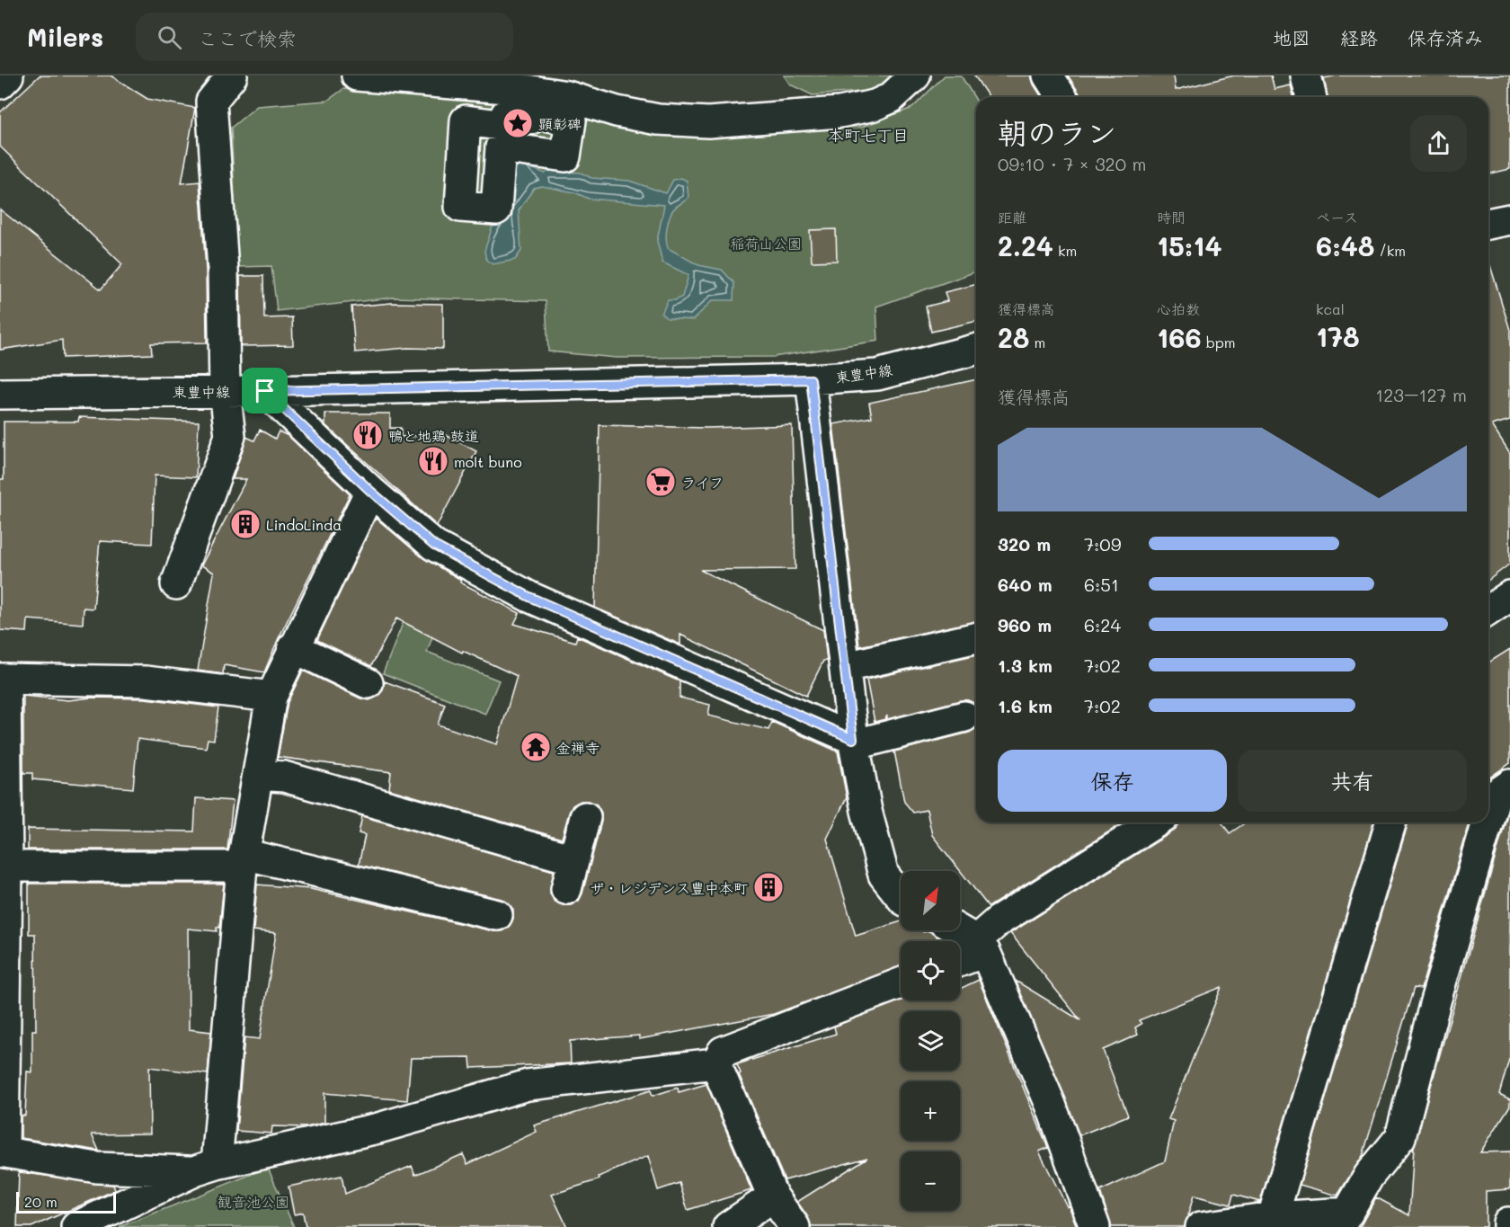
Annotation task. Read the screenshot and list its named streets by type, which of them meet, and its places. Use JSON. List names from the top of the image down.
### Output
{
  "streets": {
    "street": ["東豊中線"]
  },
  "districts": ["本町七丁目"],
  "parks": ["稲荷山公園", "観音池公園"],
  "places": {
    "place": ["顕彰碑"],
    "restaurant": ["鴨と地鶏 鼓道", "molt buno"],
    "supermarket": ["ライフ"],
    "building": ["LindoLinda", "ザ・レジデンス豊中本町"],
    "temple": ["金禅寺"]
  },
  "scale_bar": "20 m",
  "north": "top right",
  "page": {
    "header": "Milers",
    "search": "ここで検索",
    "nav": ["地図", "経路", "保存済み"],
    "heading": ["朝のラン", "09:10 · 7 × 320 m"],
    "stats": [
      ["距離", "2.24 km"],
      ["時間", "15:14"],
      ["ペース", "6:48 /km"],
      ["獲得標高", "28 m"],
      ["心拍数", "166 bpm"],
      ["kcal", "178"]
    ],
    "chart": ["獲得標高", "123–127 m"],
    "list": [
      {
        "name": "320 m",
        "note": "7:09"
      },
      {
        "name": "640 m",
        "note": "6:51"
      },
      {
        "name": "960 m",
        "note": "6:24"
      },
      {
        "name": "1.3 km",
        "note": "7:02"
      },
      {
        "name": "1.6 km",
        "note": "7:02"
      }
    ],
    "buttons": ["保存", "共有"],
    "map_buttons": ["+", "−"],
    "scale": "20 m"
  }
}
